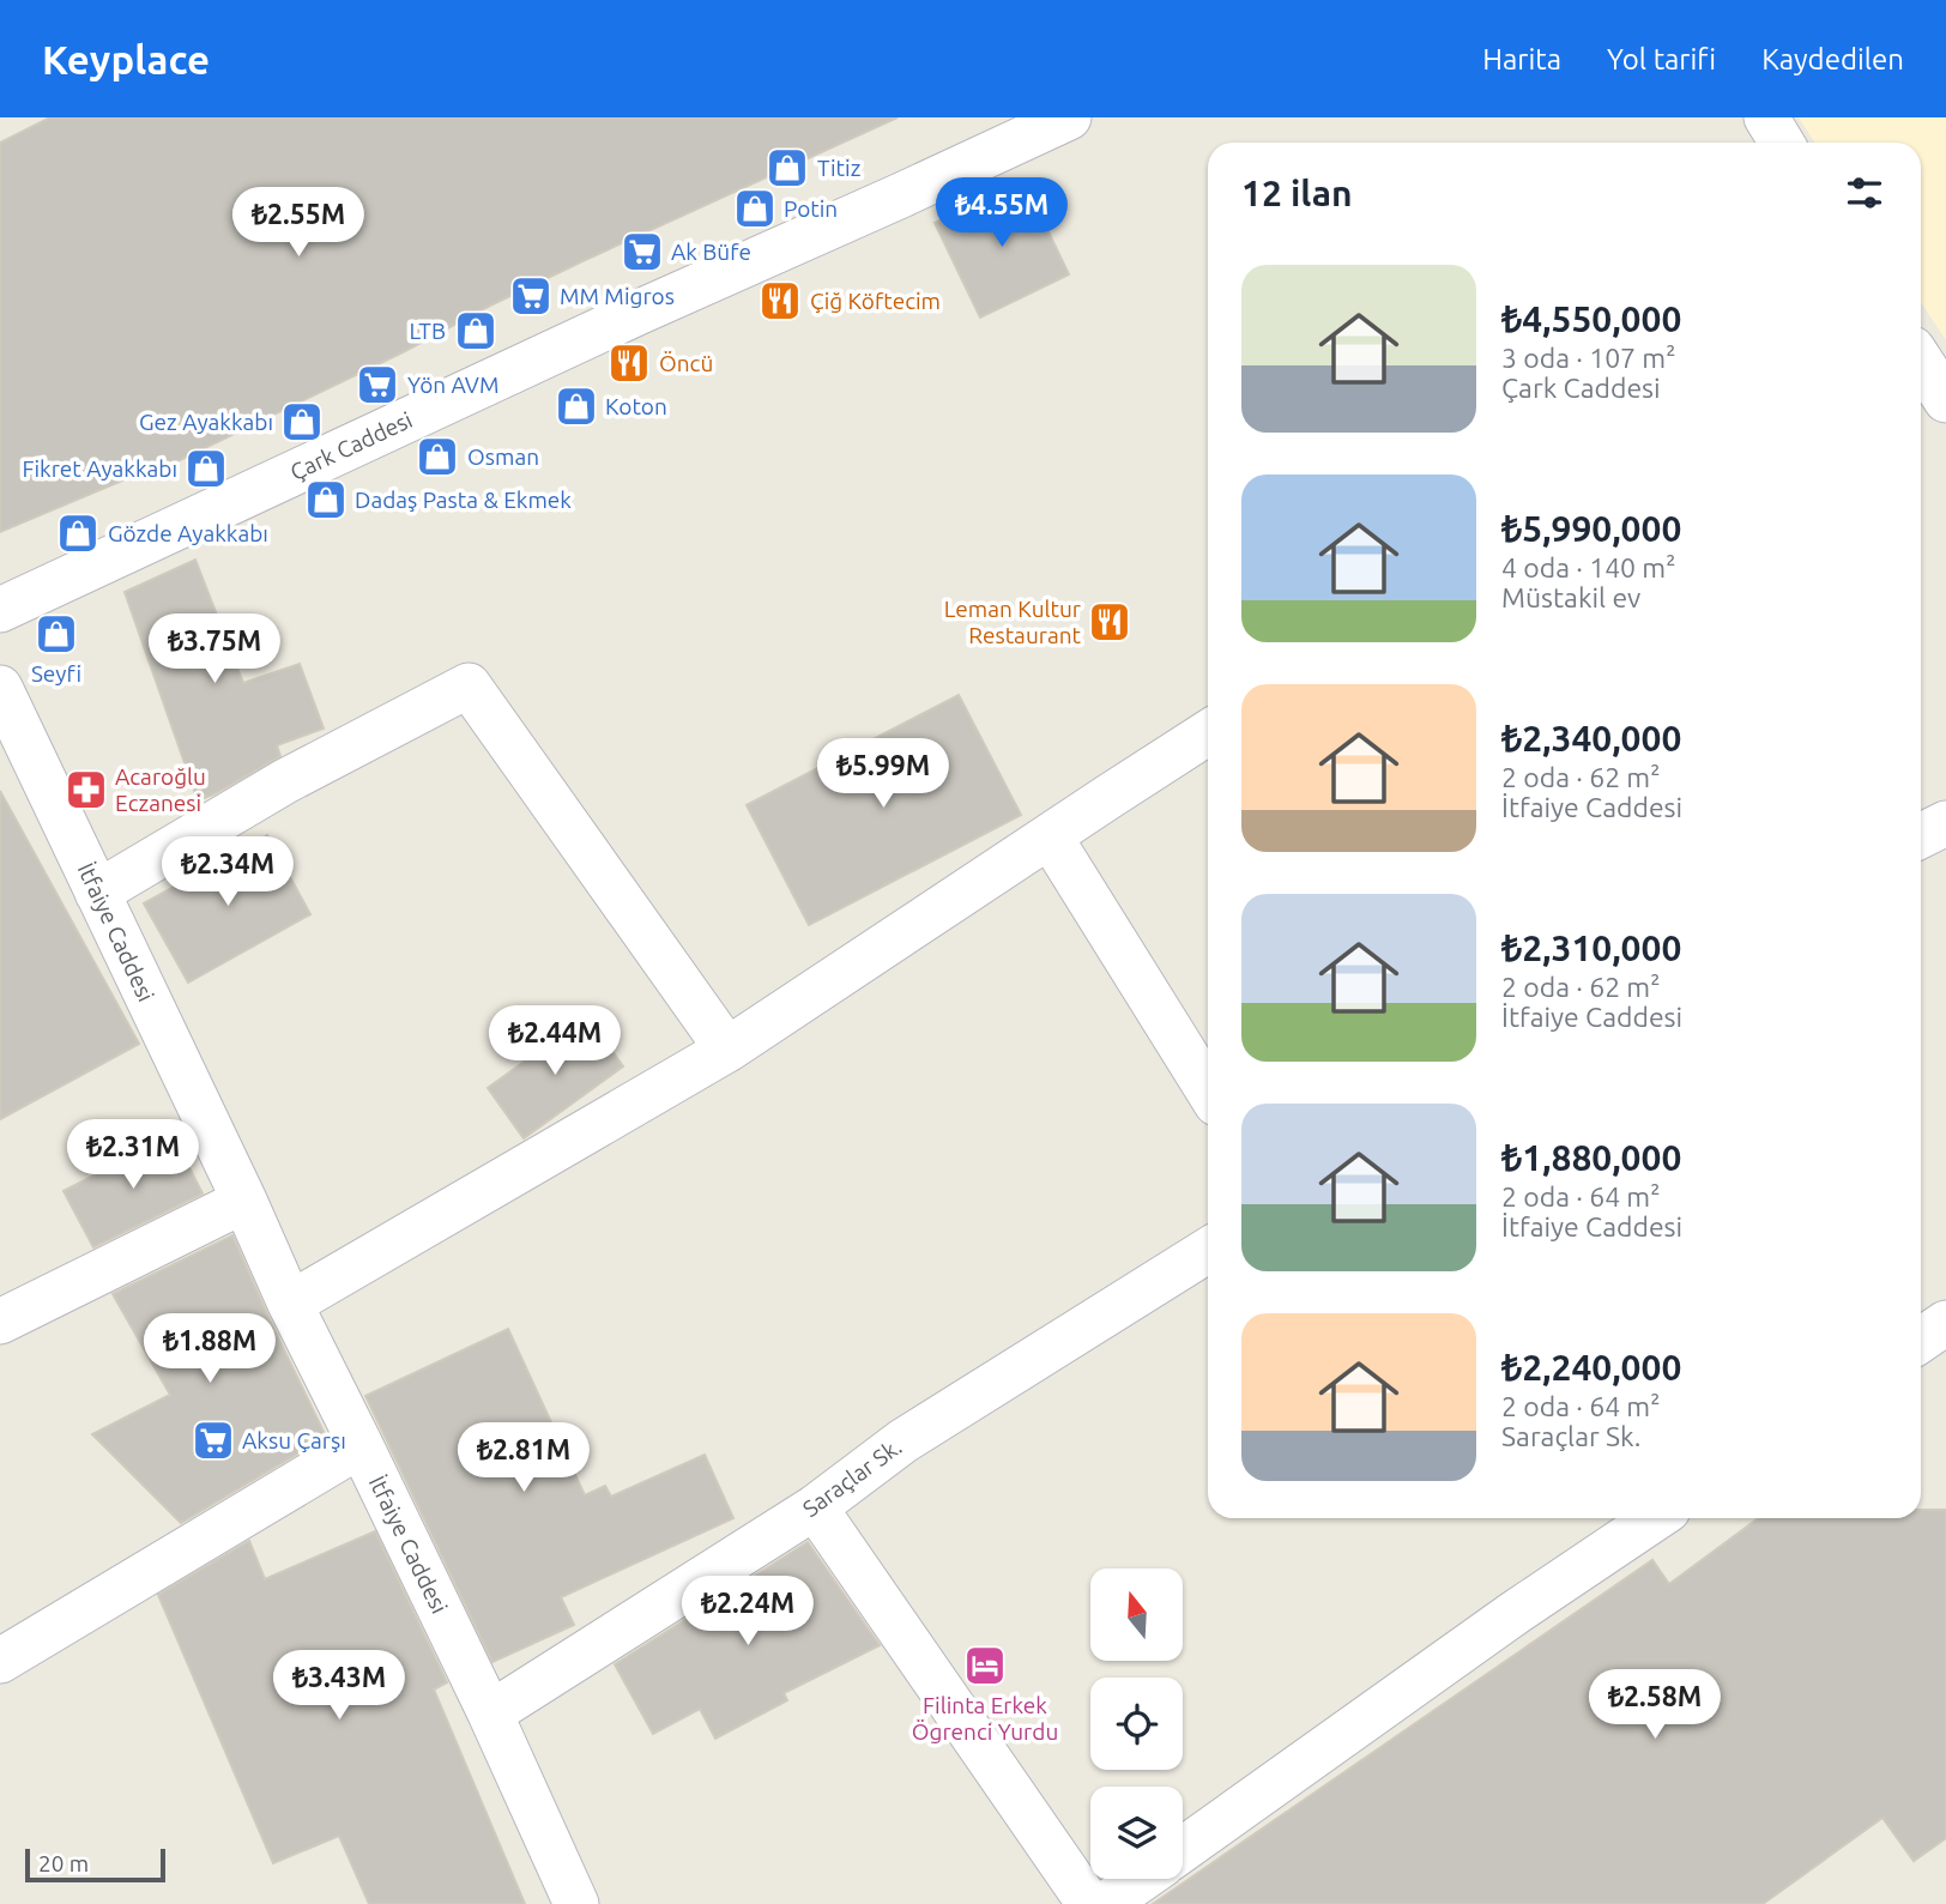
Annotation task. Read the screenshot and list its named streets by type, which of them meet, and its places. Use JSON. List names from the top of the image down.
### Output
{
  "streets": {
    "street": ["Çark Caddesi", "İtfaiye Caddesi", "Saraçlar Sk."]
  },
  "crossings": [
    ["İtfaiye Caddesi", "Saraçlar Sk."]
  ],
  "places": {
    "shop": [
      "Titiz",
      "Potin",
      "LTB",
      "Koton",
      "Gez Ayakkabı",
      "Osman",
      "Fikret Ayakkabı",
      "Dadaş Pasta & Ekmek",
      "Gözde Ayakkabı",
      "Seyfi"
    ],
    "supermarket": [
      "Ak Büfe",
      "MM Migros",
      "Yön AVM",
      "Aksu Çarşı"
    ],
    "restaurant": ["Çiğ Köftecim", "Öncü", "Leman Kultur Restaurant"],
    "pharmacy": ["Acaroğlu Eczanesi"],
    "hotel": ["Filinta Erkek Ögrenci Yurdu"]
  },
  "scale_bar": "20 m",
  "north": "top",
  "page": {
    "header": "Keyplace",
    "nav": ["Harita", "Yol tarifi", "Kaydedilen"],
    "heading": "12 ilan",
    "price": [
      "₺4.55M",
      "₺2.55M",
      "₺3.75M",
      "₺5.99M",
      "₺2.34M",
      "₺2.44M",
      "₺2.31M",
      "₺1.88M",
      "₺2.81M",
      "₺2.24M",
      "₺3.43M",
      "₺2.58M"
    ],
    "list": [
      {
        "name": "₺4,550,000",
        "note": "3 oda · 107 m² · Çark Caddesi"
      },
      {
        "name": "₺5,990,000",
        "note": "4 oda · 140 m² · Müstakil ev"
      },
      {
        "name": "₺2,340,000",
        "note": "2 oda · 62 m² · İtfaiye Caddesi"
      },
      {
        "name": "₺2,310,000",
        "note": "2 oda · 62 m² · İtfaiye Caddesi"
      },
      {
        "name": "₺1,880,000",
        "note": "2 oda · 64 m² · İtfaiye Caddesi"
      },
      {
        "name": "₺2,240,000",
        "note": "2 oda · 64 m² · Saraçlar Sk."
      }
    ],
    "scale": "20 m"
  }
}
